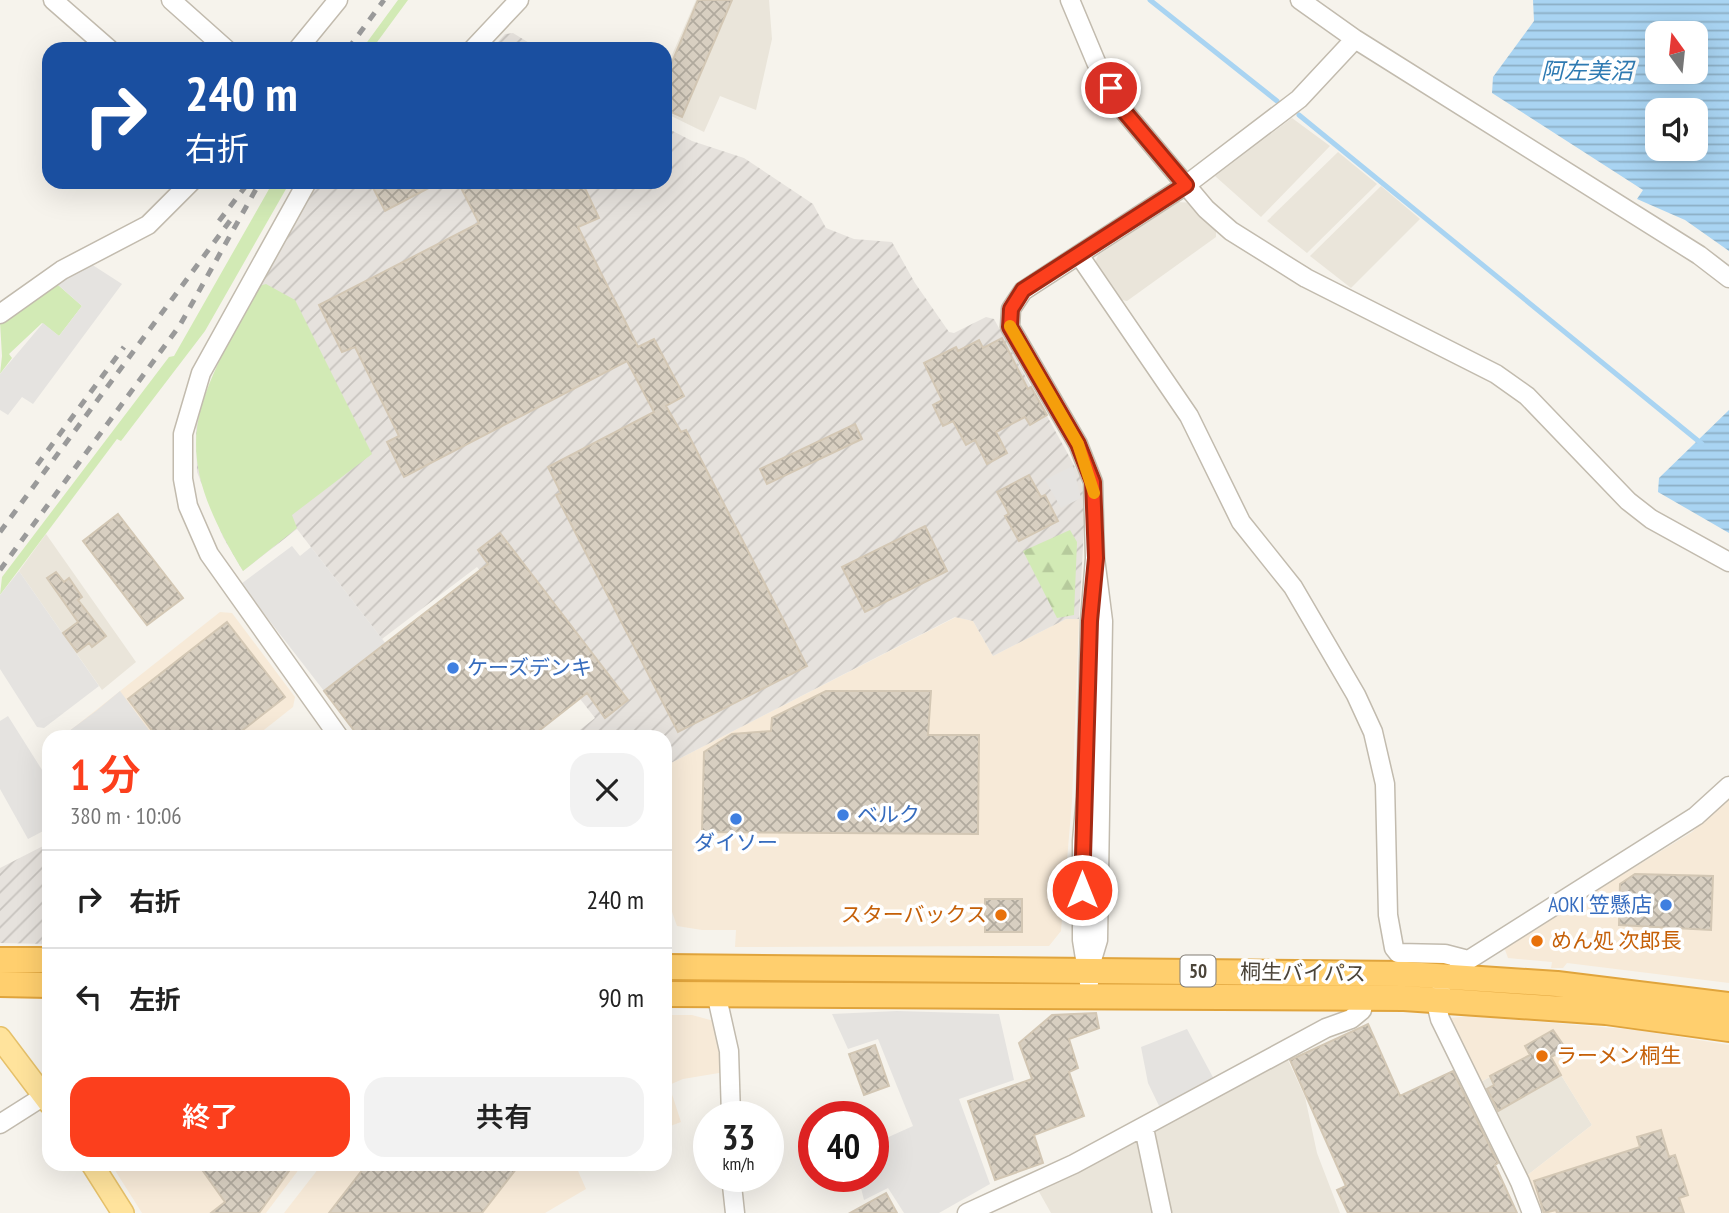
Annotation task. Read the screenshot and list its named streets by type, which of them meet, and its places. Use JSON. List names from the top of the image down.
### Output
{
  "streets": {
    "highway": ["50", "桐生バイパス"]
  },
  "water": ["阿左美沼"],
  "places": [
    "ケーズデンキ",
    "ベルク",
    "ダイソー",
    "AOKI 笠懸店",
    "スターバックス",
    "めん処 次郎長",
    "ラーメン桐生"
  ],
  "north": "top",
  "page": {
    "turn": ["240 m", "右折"],
    "heading": ["1 分", "380 m · 10:06"],
    "list": [
      {
        "name": "右折",
        "value": "240 m"
      },
      {
        "name": "左折",
        "value": "90 m"
      }
    ],
    "buttons": ["終了", "共有"],
    "speed": "33 km/h",
    "limit": "40"
  }
}
